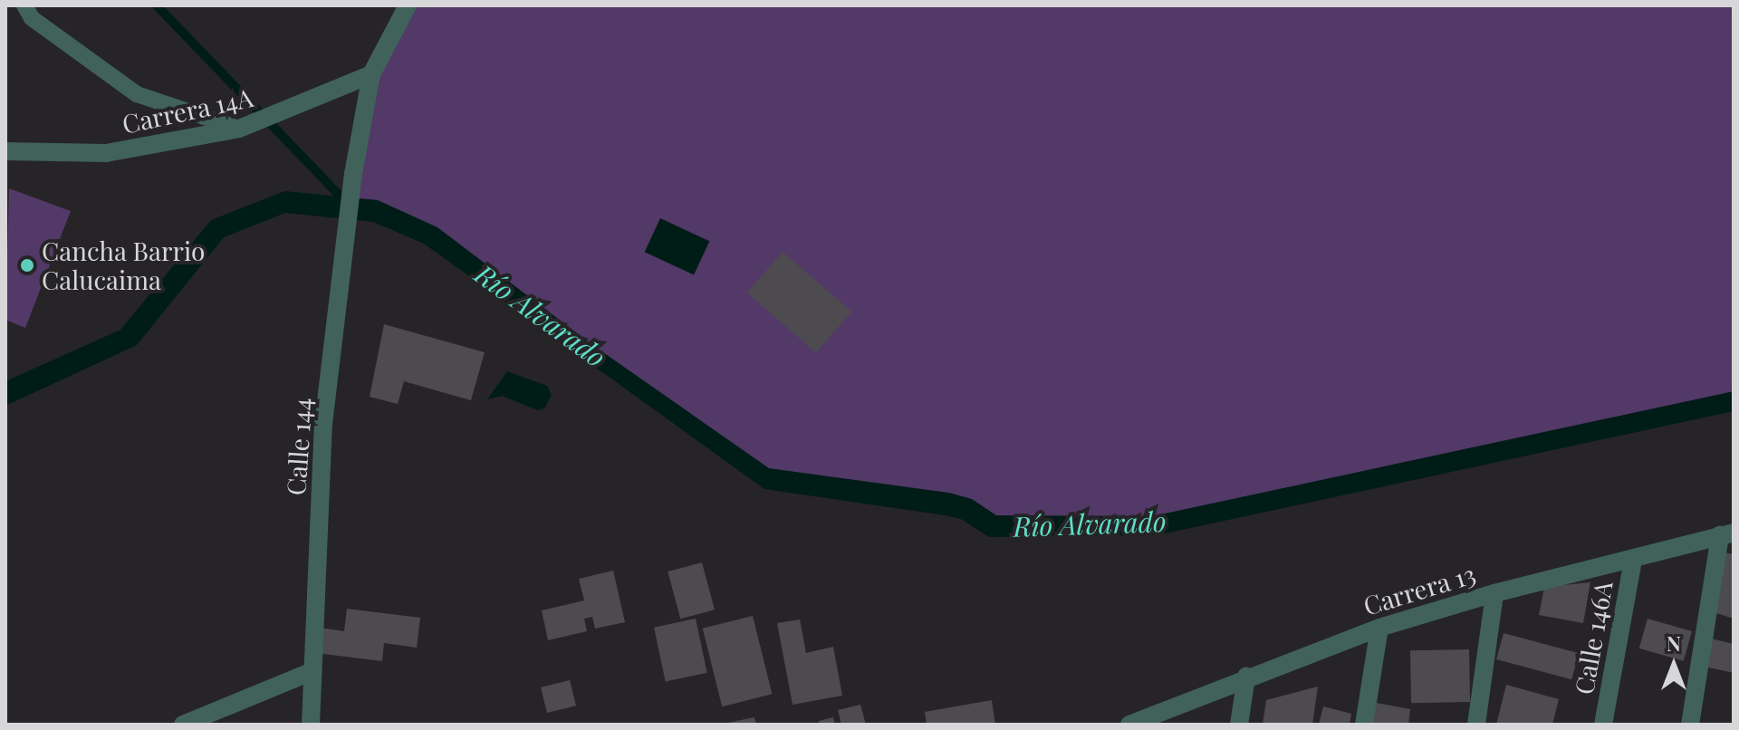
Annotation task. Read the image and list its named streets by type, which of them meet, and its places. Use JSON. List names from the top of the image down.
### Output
{
  "streets": {
    "street": [
      "Carrera 14A",
      "Calle 144",
      "Carrera 13",
      "Calle 146A"
    ]
  },
  "crossings": [
    ["Carrera 14A", "Calle 144"],
    ["Carrera 13", "Calle 146A"]
  ],
  "water": ["Río Alvarado"],
  "places": ["Cancha Barrio Calucaima"],
  "north": "top"
}
